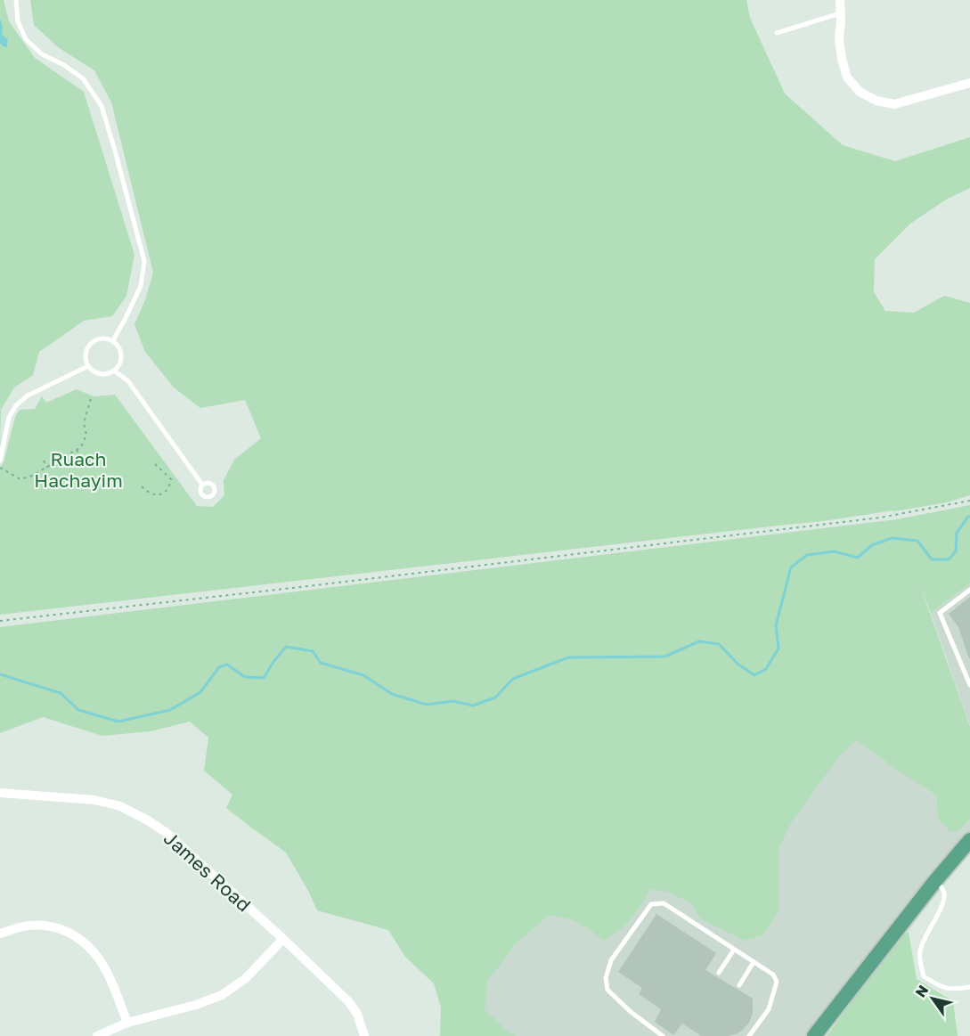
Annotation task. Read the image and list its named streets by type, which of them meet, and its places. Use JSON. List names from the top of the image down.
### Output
{
  "streets": {
    "street": ["James Road"]
  },
  "parks": ["Ruach Hachayim"],
  "north": "top left"
}
